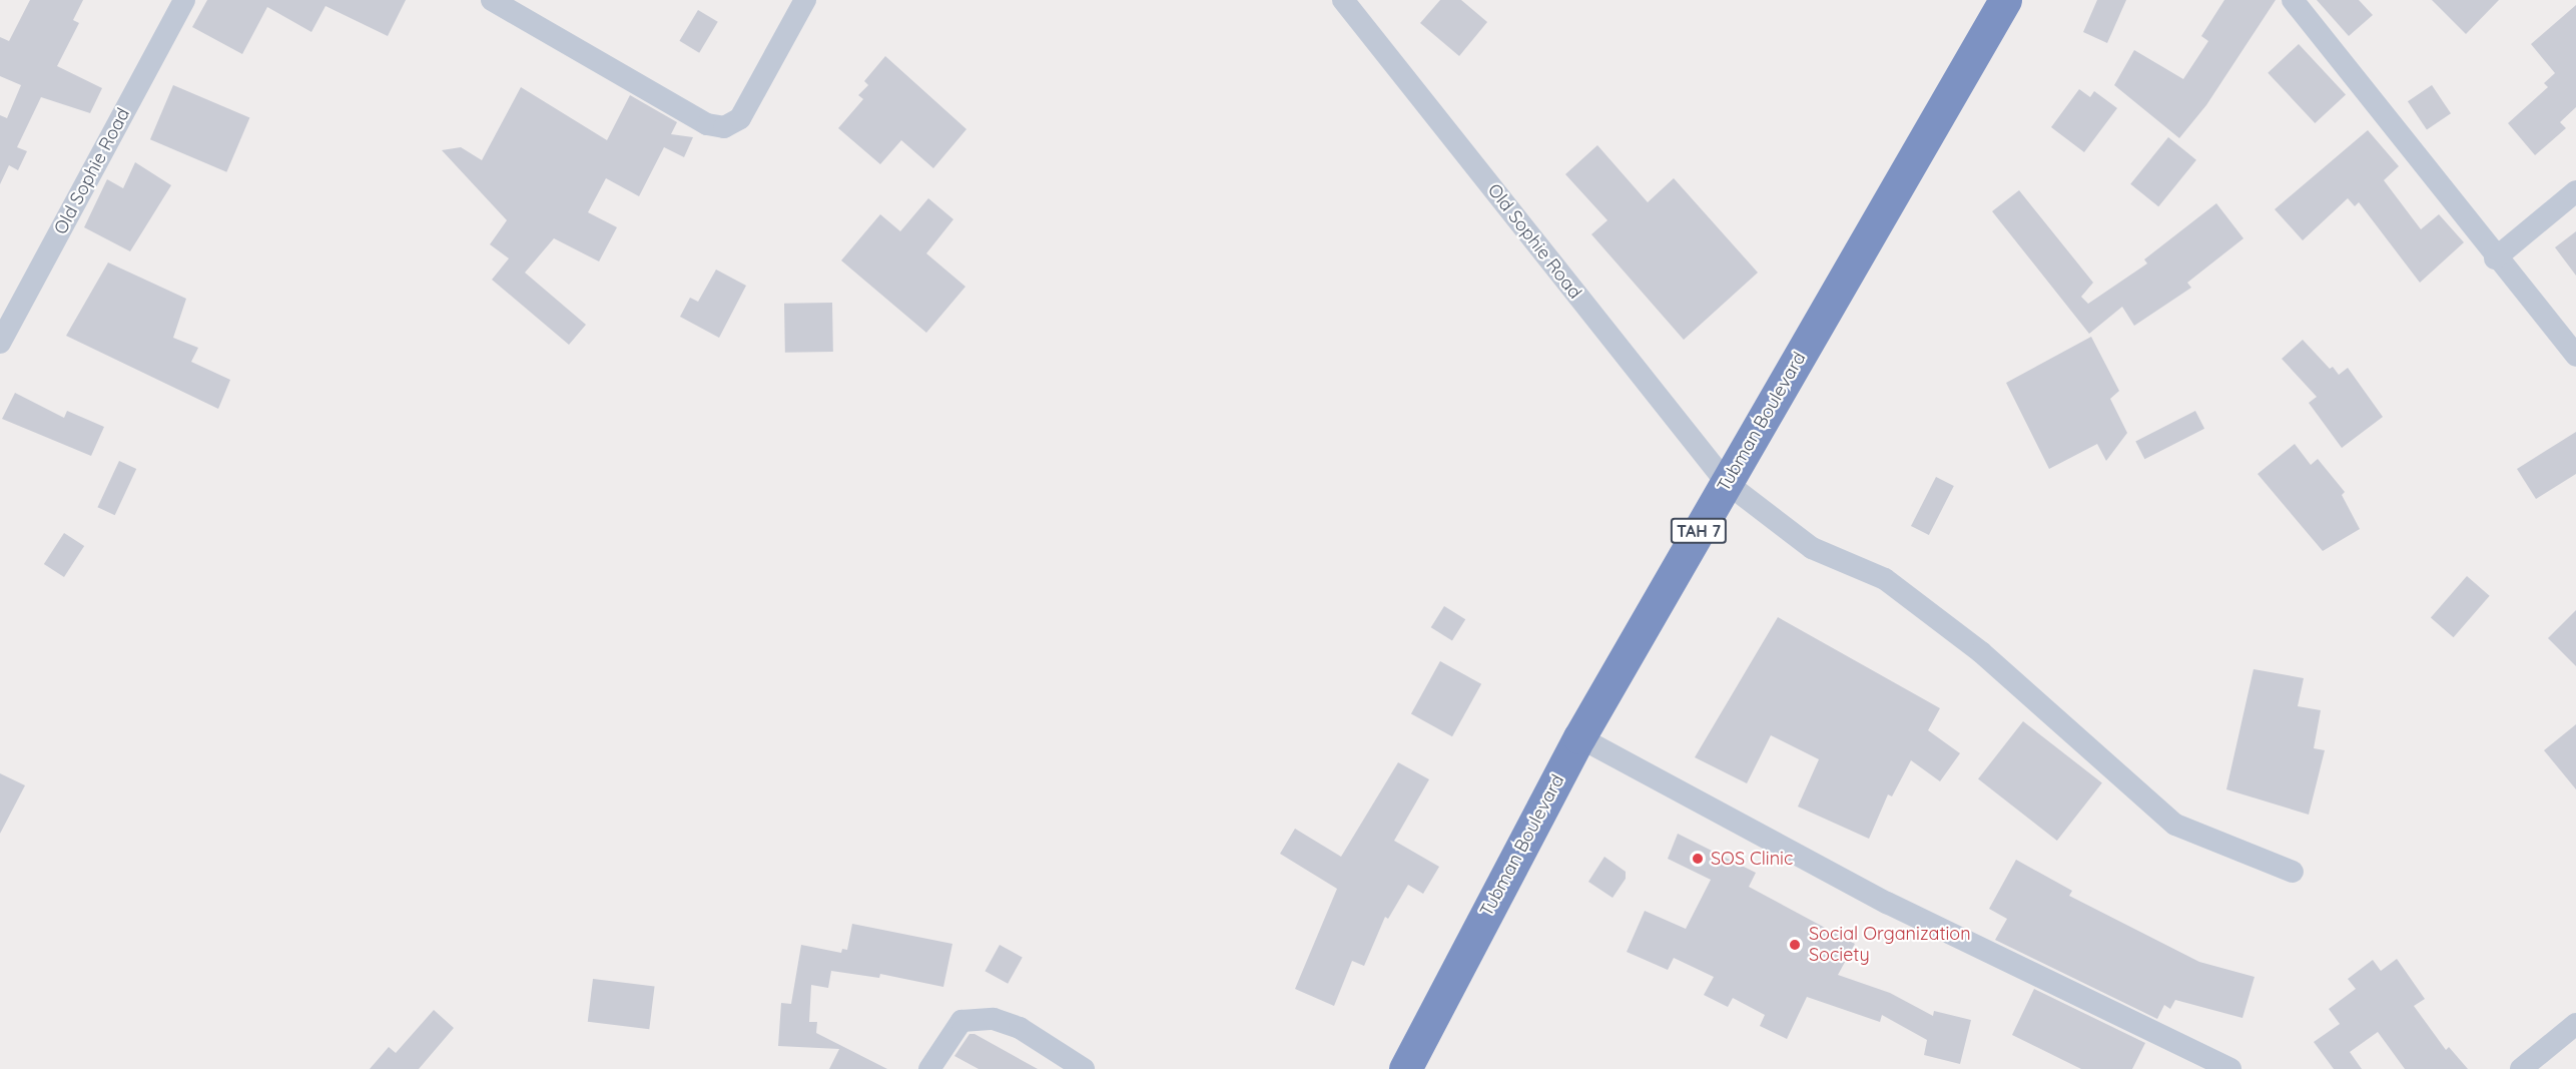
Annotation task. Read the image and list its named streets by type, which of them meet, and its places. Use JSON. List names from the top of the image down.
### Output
{
  "streets": {
    "highway": ["Tubman Boulevard", "TAH 7"],
    "street": ["Old Sophie Road"]
  },
  "crossings": [
    ["Old Sophie Road", "Tubman Boulevard"]
  ],
  "places": ["SOS Clinic", "Social Organization Society"]
}
